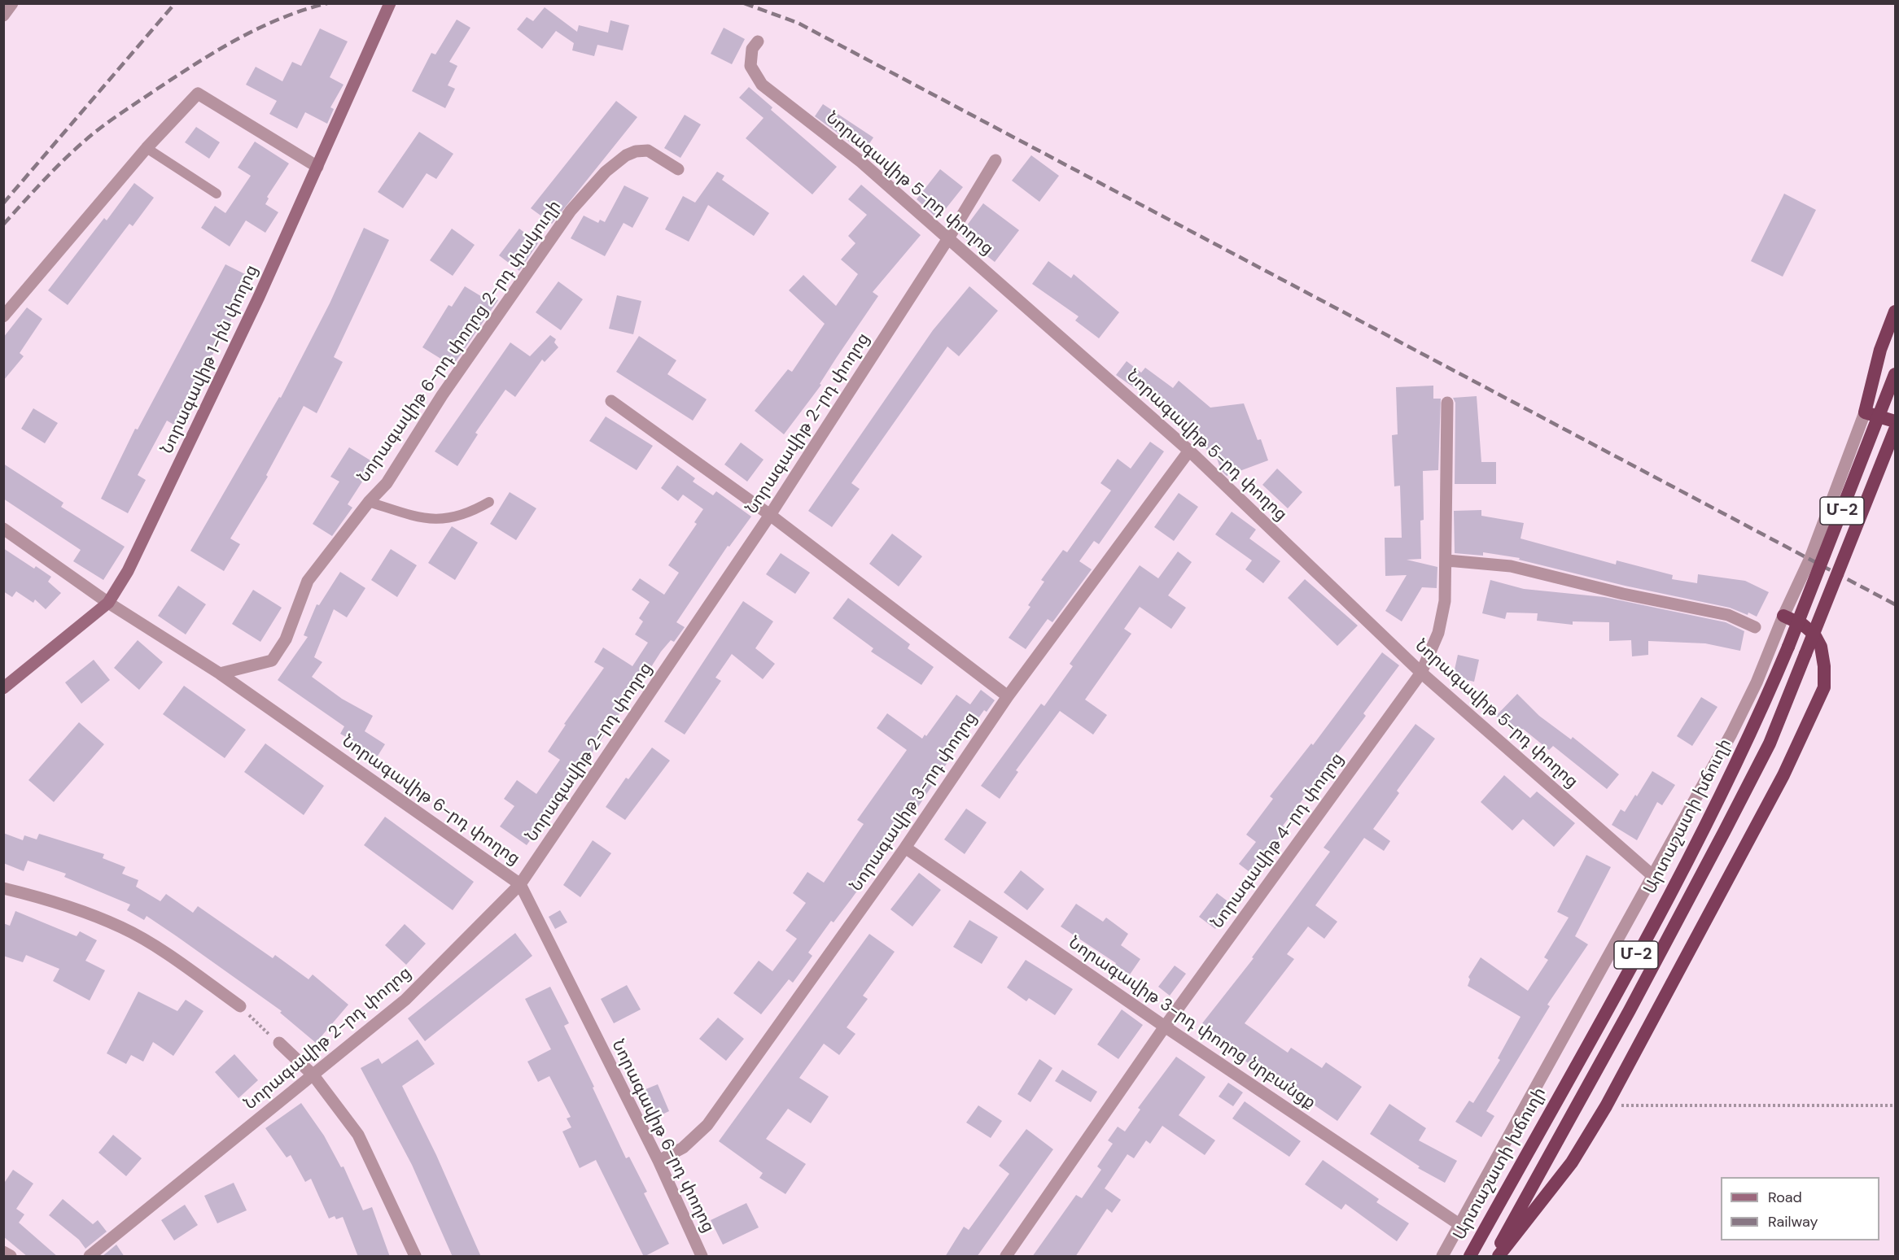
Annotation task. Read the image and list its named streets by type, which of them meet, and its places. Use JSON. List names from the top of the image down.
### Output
{
  "streets": {
    "highway": ["Մ-2", "Արտաշատի խճուղի"],
    "main road": ["Նորագավիթ 1-ին փողոց"],
    "street": [
      "Նորագավիթ 5-րդ փողոց",
      "Նորագավիթ 6-րդ փողոց 2-րդ փակուղի",
      "Նորագավիթ 2-րդ փողոց",
      "Նորագավիթ 6-րդ փողոց",
      "Նորագավիթ 3-րդ փողոց",
      "Նորագավիթ 4-րդ փողոց",
      "Նորագավիթ 3-րդ փողոց նրբանցք"
    ]
  },
  "crossings": [
    ["Նորագավիթ 5-րդ փողոց", "Նորագավիթ 2-րդ փողոց"],
    ["Նորագավիթ 5-րդ փողոց", "Նորագավիթ 3-րդ փողոց"],
    ["Նորագավիթ 5-րդ փողոց", "Արտաշատի խճուղի"],
    ["Նորագավիթ 5-րդ փողոց", "Նորագավիթ 4-րդ փողոց"],
    ["Նորագավիթ 6-րդ փողոց 2-րդ փակուղի", "Նորագավիթ 6-րդ փողոց"],
    ["Նորագավիթ 1-ին փողոց", "Նորագավիթ 6-րդ փողոց"],
    ["Նորագավիթ 2-րդ փողոց", "Նորագավիթ 6-րդ փողոց"],
    ["Նորագավիթ 6-րդ փողոց", "Նորագավիթ 3-րդ փողոց"],
    ["Նորագավիթ 3-րդ փողոց", "Նորագավիթ 3-րդ փողոց նրբանցք"],
    ["Արտաշատի խճուղի", "Նորագավիթ 3-րդ փողոց նրբանցք"],
    ["Նորագավիթ 4-րդ փողոց", "Նորագավիթ 3-րդ փողոց նրբանցք"]
  ],
  "legend": ["Road", "Railway"]
}
